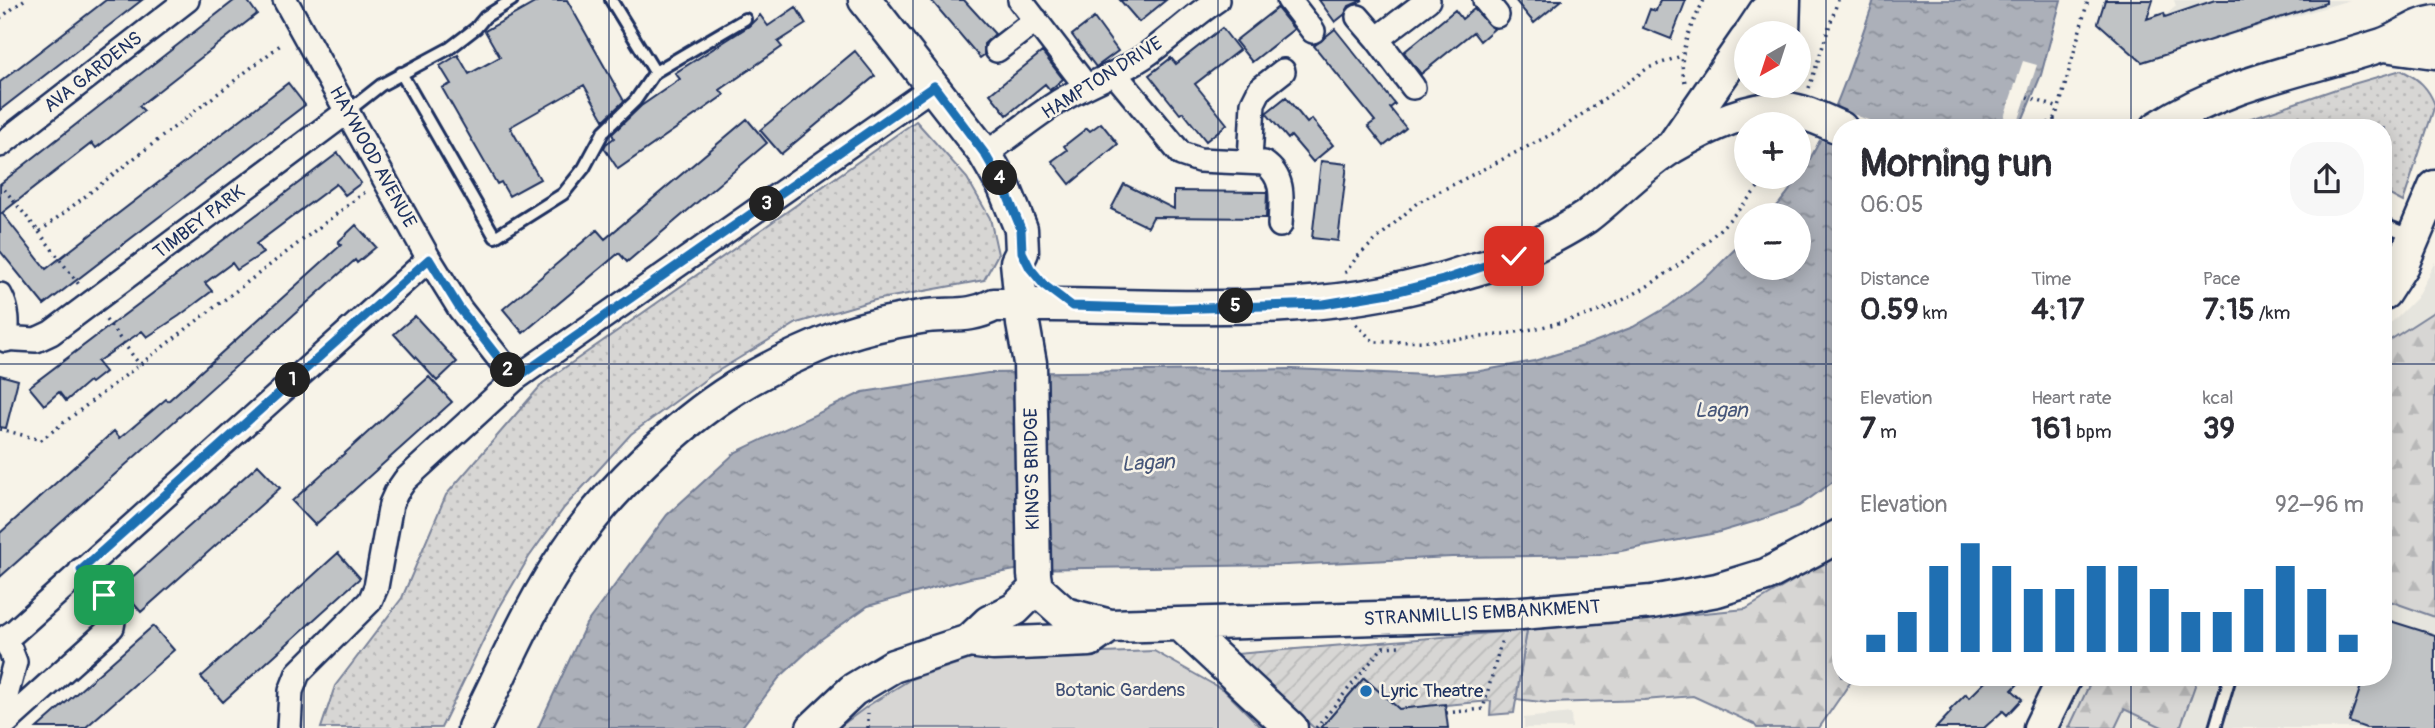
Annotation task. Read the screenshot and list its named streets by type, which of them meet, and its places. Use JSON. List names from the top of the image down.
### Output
{
  "streets": {
    "street": [
      "AVA GARDENS",
      "HAMPTON DRIVE",
      "HAYWOOD AVENUE",
      "TIMBEY PARK",
      "KING'S BRIDGE",
      "STRANMILLIS EMBANKMENT"
    ]
  },
  "crossings": [
    ["HAYWOOD AVENUE", "TIMBEY PARK"],
    ["KING'S BRIDGE", "STRANMILLIS EMBANKMENT"]
  ],
  "water": ["Lagan"],
  "parks": ["Botanic Gardens"],
  "places": ["Lyric Theatre"],
  "north": "bottom left",
  "page": {
    "map_buttons": ["+", "−"],
    "heading": ["Morning run", "06:05"],
    "pins": [
      "4",
      "3",
      "5",
      "2",
      "1"
    ],
    "stats": [
      ["Distance", "0.59 km"],
      ["Time", "4:17"],
      ["Pace", "7:15 /km"],
      ["Elevation", "7 m"],
      ["Heart rate", "161 bpm"],
      ["kcal", "39"]
    ],
    "chart": ["Elevation", "92–96 m"]
  }
}
